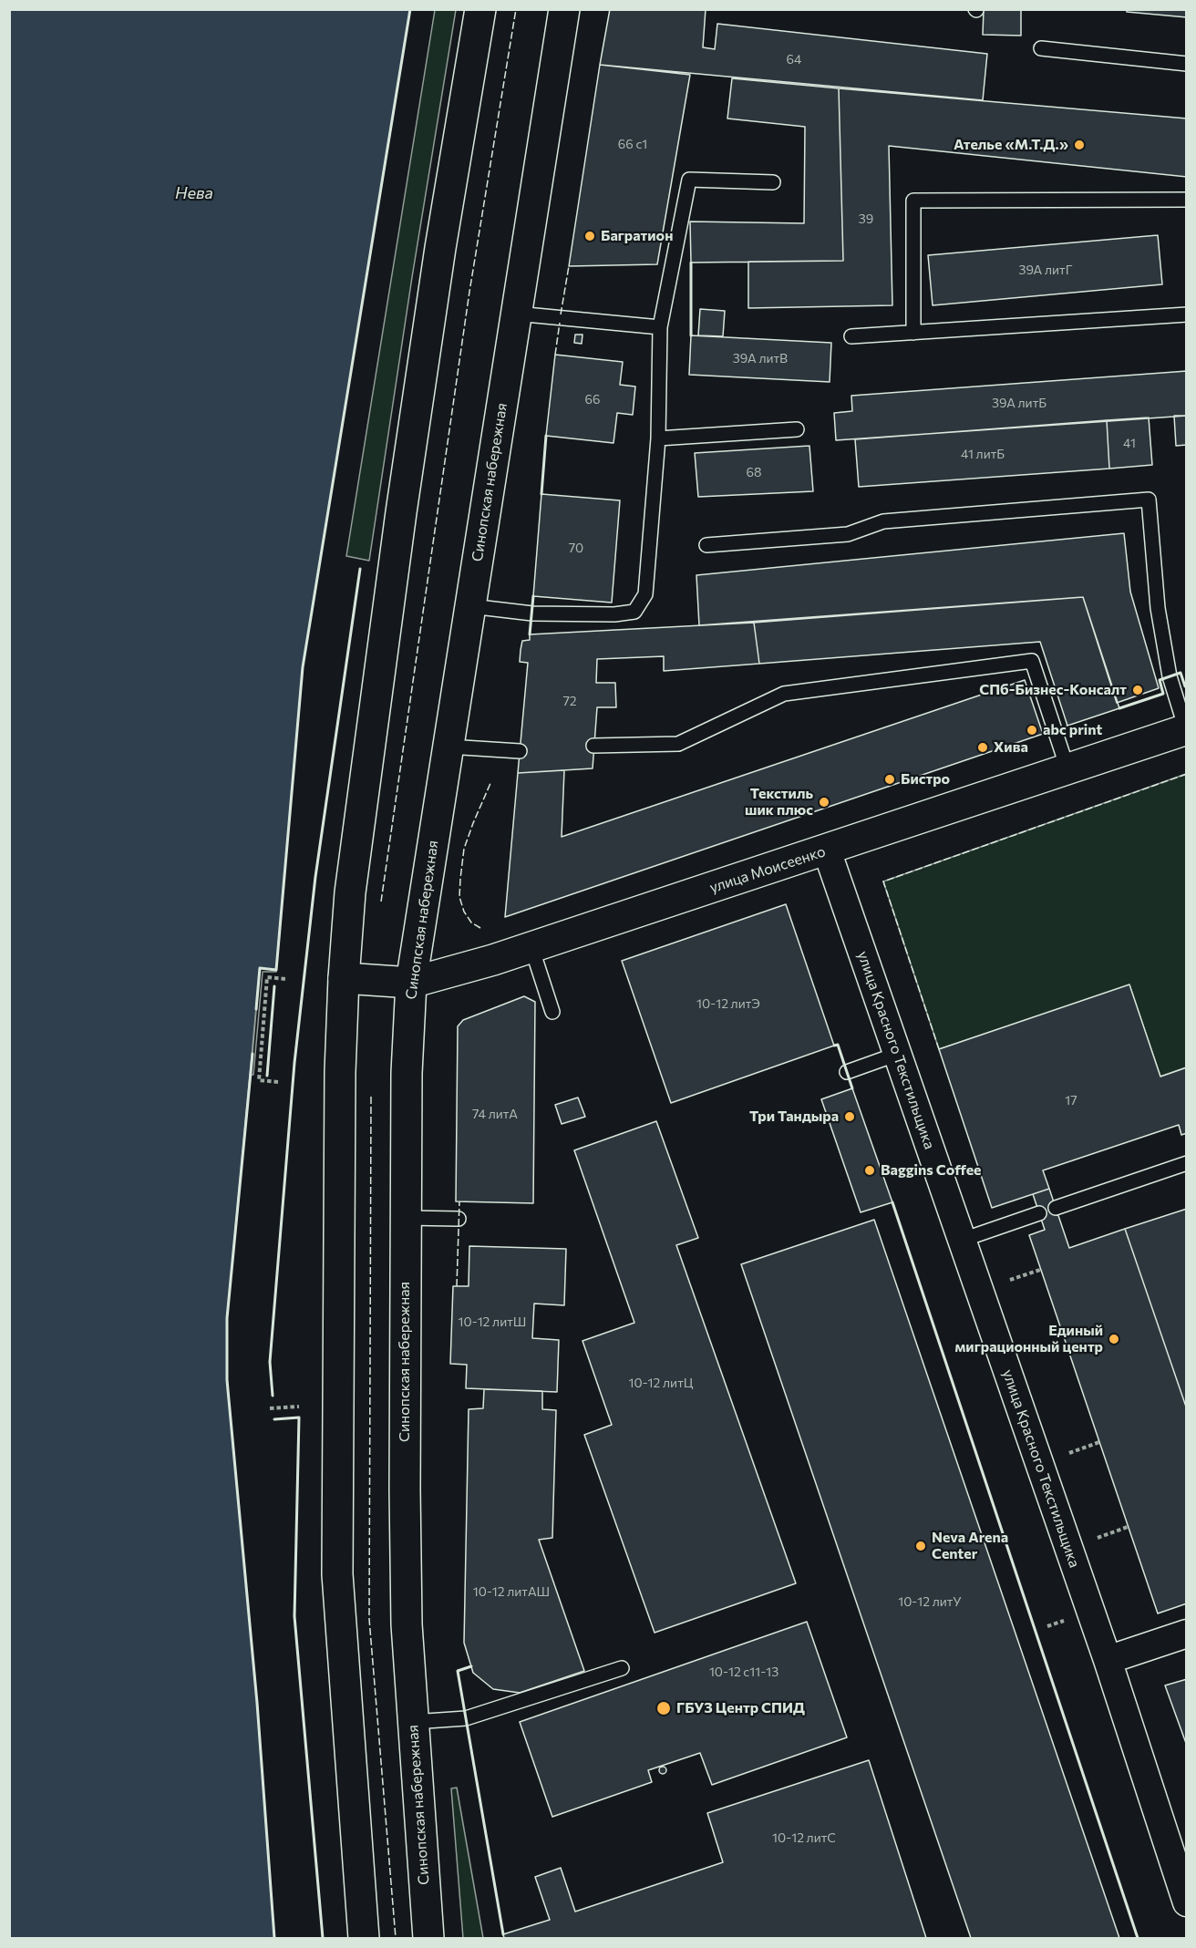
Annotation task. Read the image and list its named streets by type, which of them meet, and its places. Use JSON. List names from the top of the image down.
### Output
{
  "streets": {
    "main road": ["Синопская набережная", "улица Моисеенко"],
    "street": ["улица Красного Текстильщика"]
  },
  "crossings": [
    ["Синопская набережная", "улица Моисеенко"],
    ["улица Моисеенко", "улица Красного Текстильщика"]
  ],
  "water": ["Нева"],
  "places": [
    "Ателье «М.Т.Д.»",
    "Багратион",
    "СПб-Бизнес-Консалт",
    "abc print",
    "Хива",
    "Бистро",
    "Текстиль шик плюс",
    "Три Тандыра",
    "Baggins Coffee",
    "Единый миграционный центр",
    "Neva Arena Center",
    "ГБУЗ Центр СПИД"
  ],
  "house_numbers": [
    "64",
    "66 с1",
    "39",
    "39А литГ",
    "39А литВ",
    "66",
    "39А литБ",
    "41",
    "41 литБ",
    "68",
    "70",
    "72",
    "10-12 литЭ",
    "17",
    "74 литА",
    "10-12 литШ",
    "10-12 литЦ",
    "10-12 литАШ",
    "10-12 литУ",
    "10-12 c11-13",
    "10-12 литС"
  ]
}
